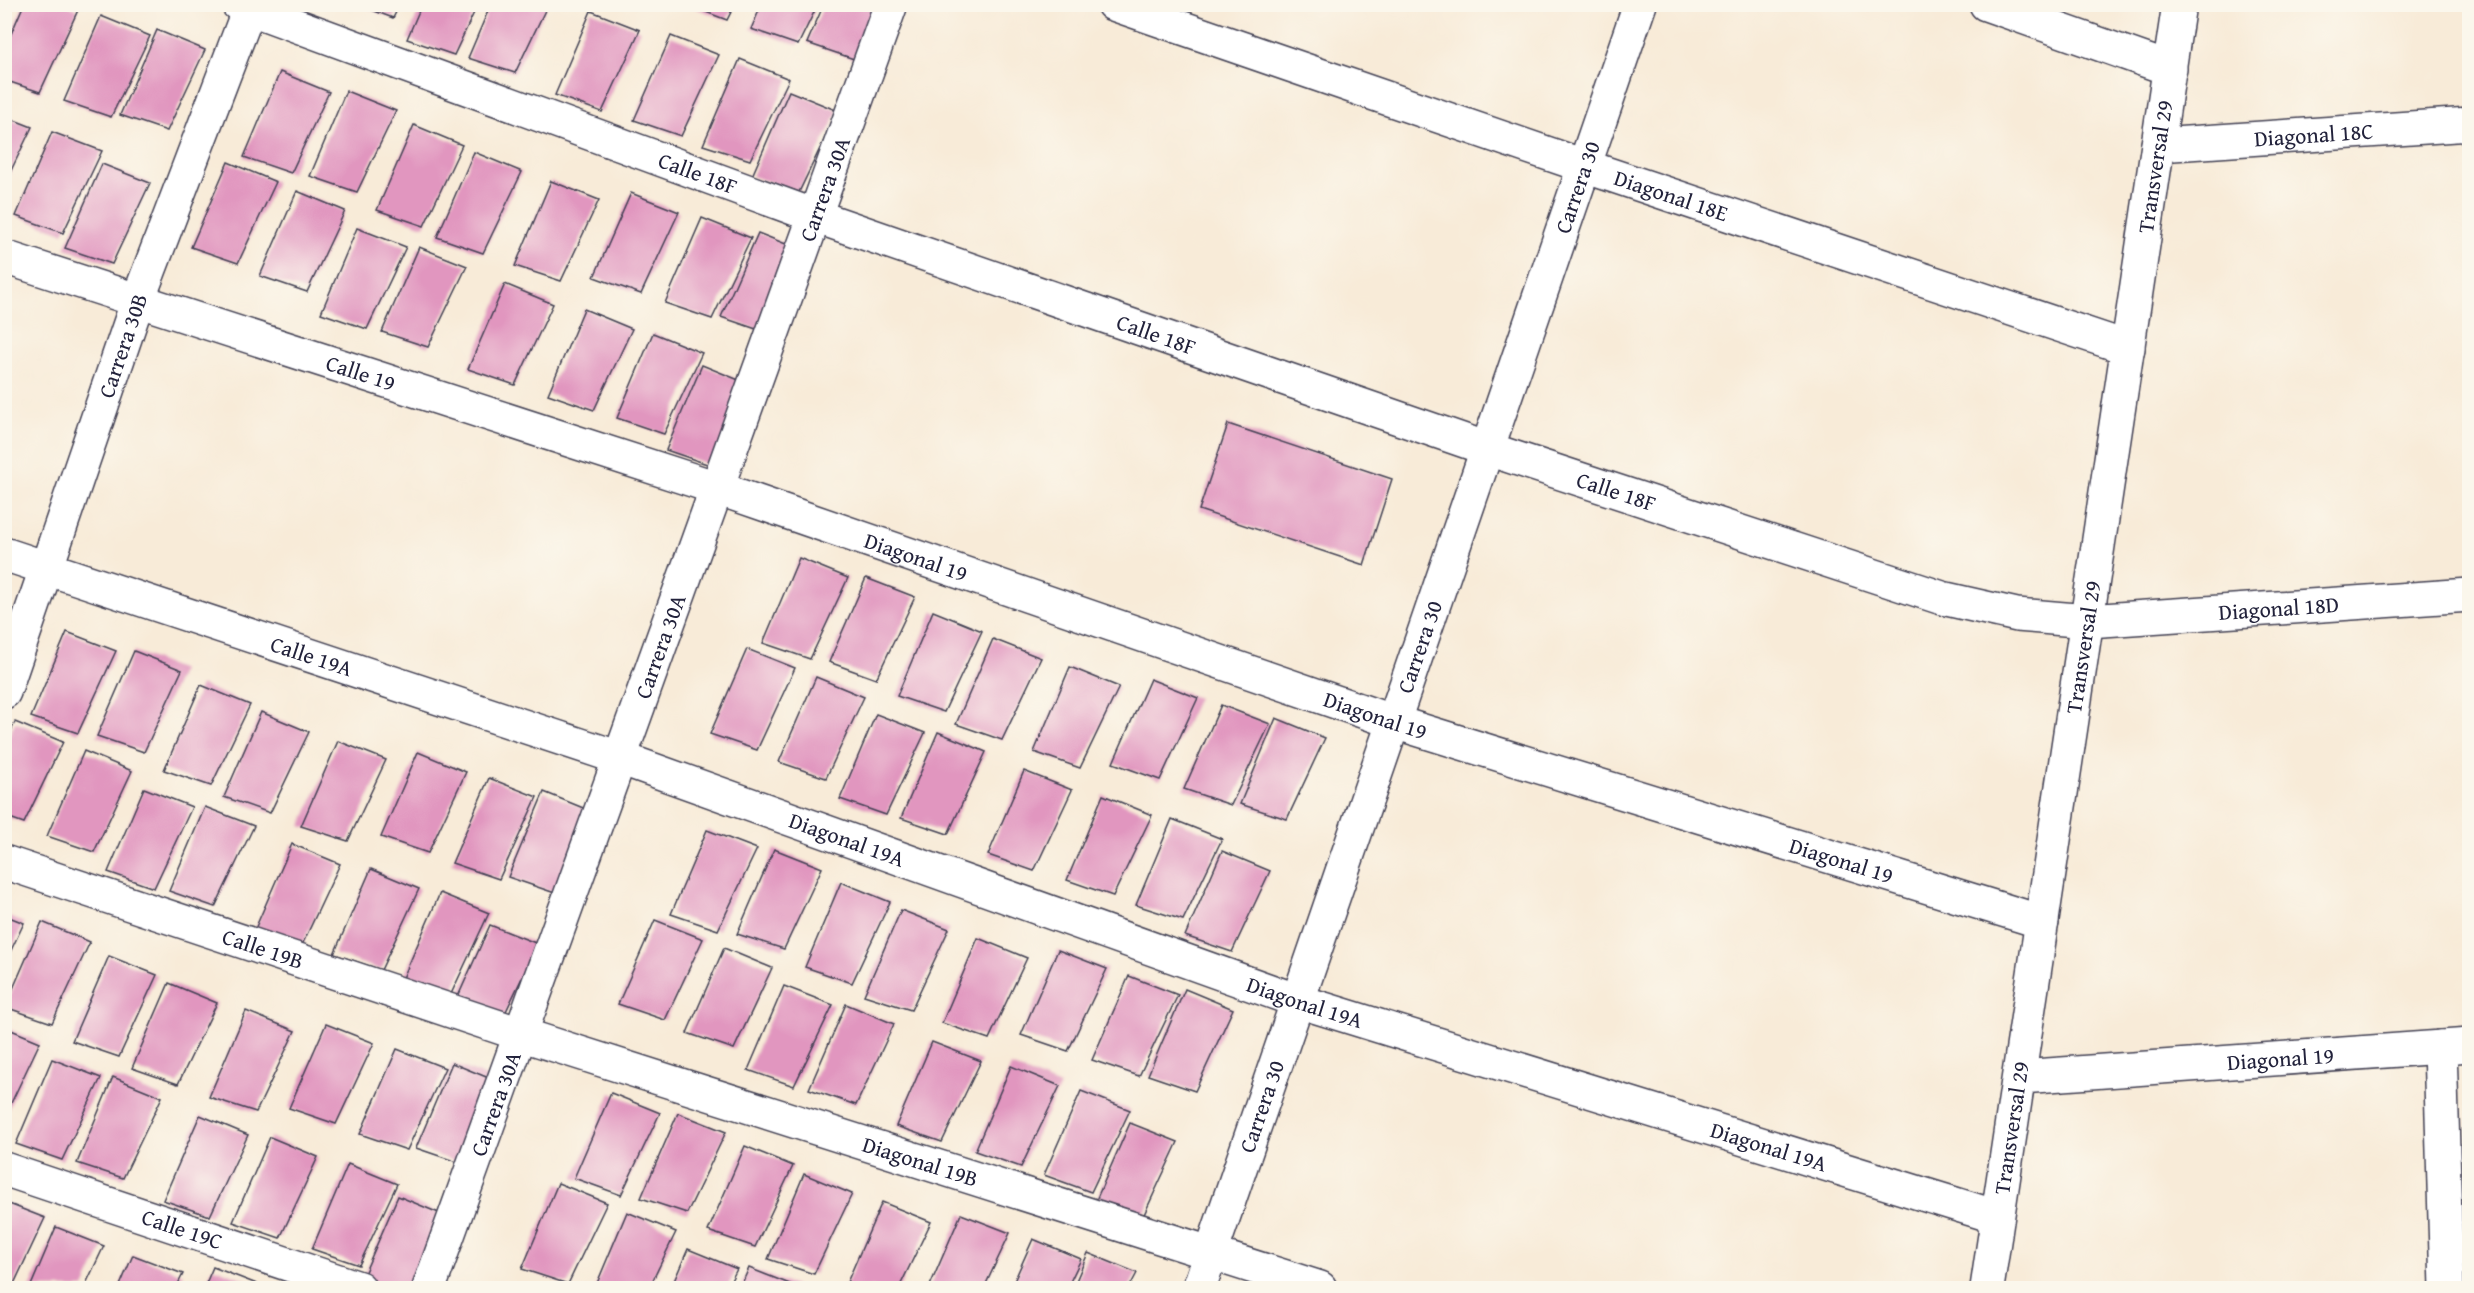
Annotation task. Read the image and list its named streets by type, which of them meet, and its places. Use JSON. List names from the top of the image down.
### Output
{
  "streets": {
    "street": [
      "Diagonal 18C",
      "Transversal 29",
      "Calle 18F",
      "Carrera 30",
      "Carrera 30A",
      "Diagonal 18E",
      "Carrera 30B",
      "Calle 19",
      "Diagonal 19",
      "Diagonal 18D",
      "Calle 19A",
      "Diagonal 19A",
      "Calle 19B",
      "Diagonal 19B",
      "Calle 19C"
    ]
  },
  "crossings": [
    ["Diagonal 18C", "Transversal 29"],
    ["Transversal 29", "Calle 18F"],
    ["Transversal 29", "Diagonal 18E"],
    ["Transversal 29", "Diagonal 19"],
    ["Transversal 29", "Diagonal 18D"],
    ["Transversal 29", "Diagonal 19A"],
    ["Calle 18F", "Carrera 30"],
    ["Calle 18F", "Carrera 30A"],
    ["Calle 18F", "Carrera 30B"],
    ["Calle 18F", "Diagonal 18D"],
    ["Carrera 30", "Diagonal 18E"],
    ["Carrera 30", "Diagonal 19"],
    ["Carrera 30", "Diagonal 19A"],
    ["Carrera 30", "Diagonal 19B"],
    ["Carrera 30A", "Calle 19"],
    ["Carrera 30A", "Diagonal 19"],
    ["Carrera 30A", "Calle 19A"],
    ["Carrera 30A", "Diagonal 19A"],
    ["Carrera 30A", "Calle 19B"],
    ["Carrera 30A", "Diagonal 19B"],
    ["Carrera 30B", "Calle 19"],
    ["Carrera 30B", "Calle 19A"],
    ["Calle 19", "Diagonal 19"],
    ["Calle 19A", "Diagonal 19A"],
    ["Calle 19B", "Diagonal 19B"]
  ]
}
